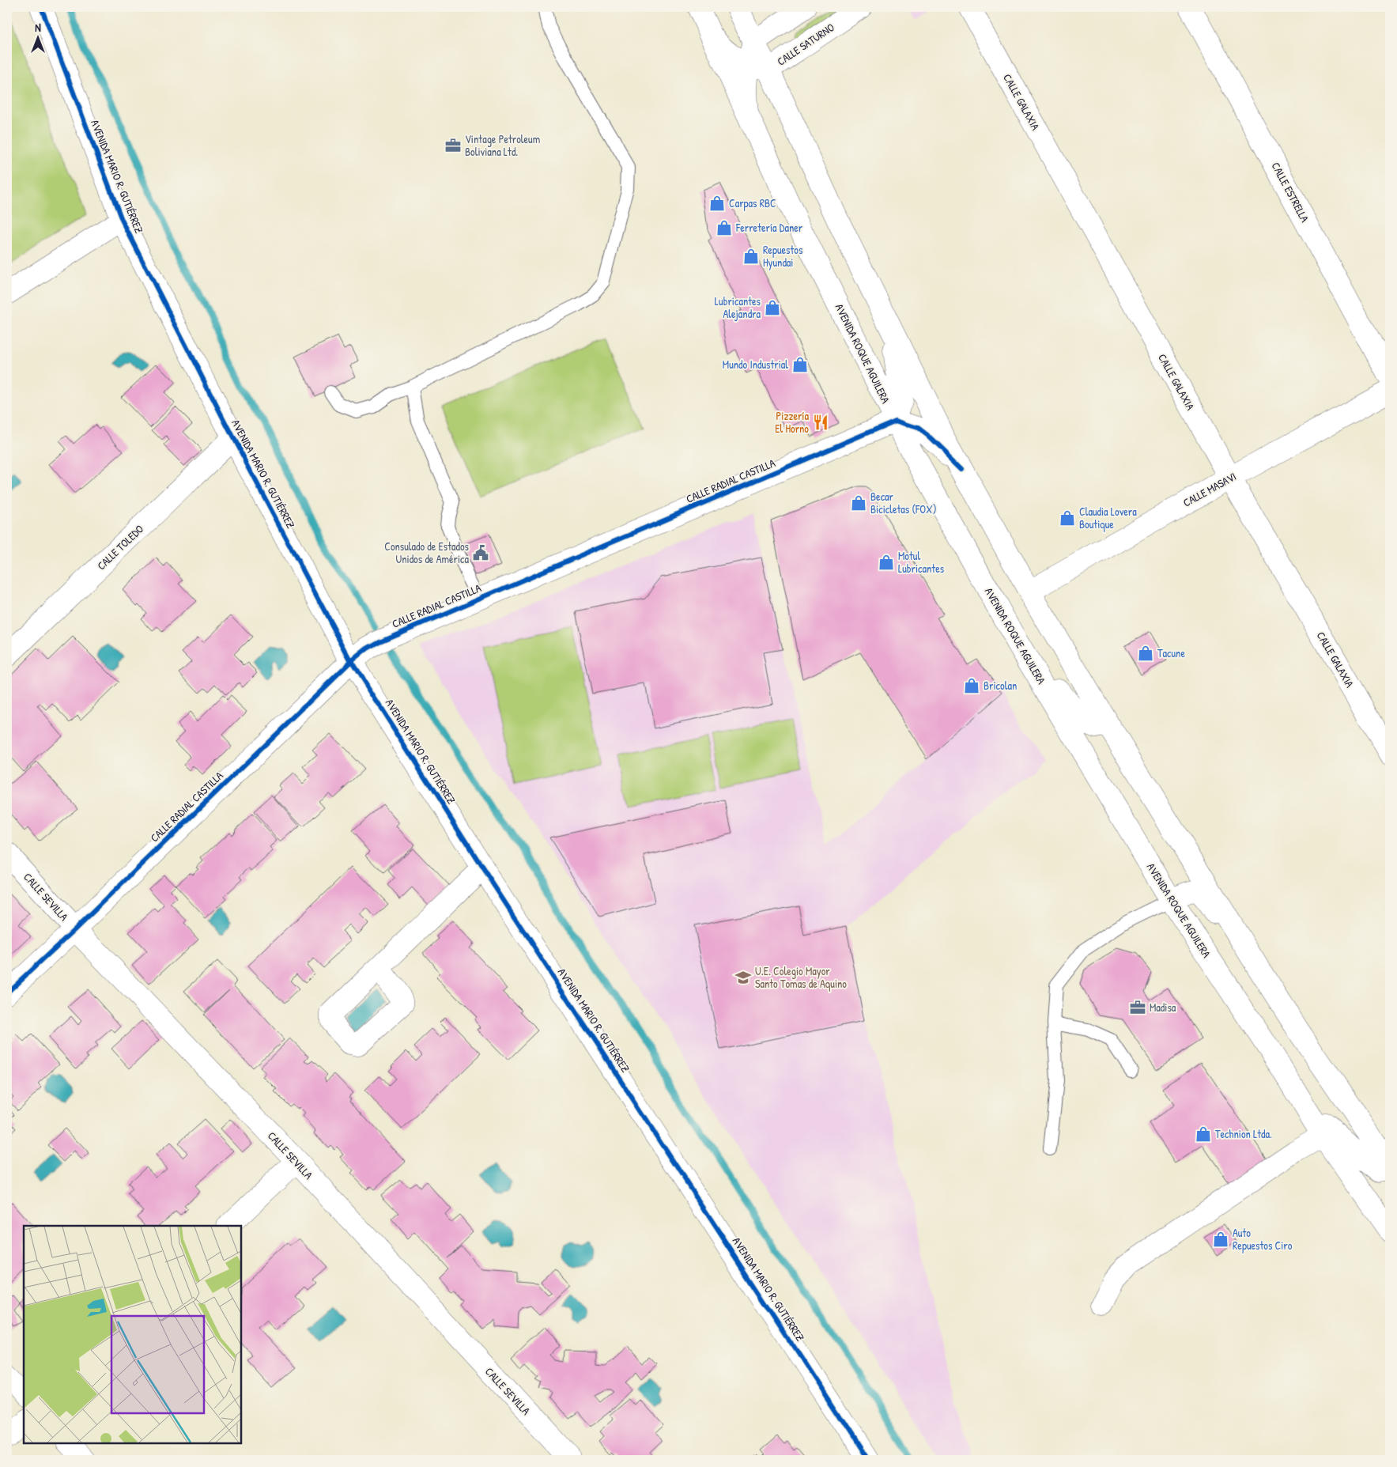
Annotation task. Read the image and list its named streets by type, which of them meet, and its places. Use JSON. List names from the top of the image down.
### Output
{
  "streets": {
    "street": [
      "CALLE SATURNO",
      "CALLE GALAXIA",
      "AVENIDA MARIO R. GUTIÉRREZ",
      "CALLE ESTRELLA",
      "AVENIDA ROQUE AGUILERA",
      "CALLE RADIAL CASTILLA",
      "CALLE MASAVI",
      "CALLE TOLEDO",
      "CALLE SEVILLA"
    ]
  },
  "crossings": [
    ["CALLE SATURNO", "AVENIDA ROQUE AGUILERA"],
    ["CALLE GALAXIA", "CALLE MASAVI"],
    ["AVENIDA MARIO R. GUTIÉRREZ", "CALLE RADIAL CASTILLA"],
    ["AVENIDA MARIO R. GUTIÉRREZ", "CALLE TOLEDO"],
    ["AVENIDA ROQUE AGUILERA", "CALLE RADIAL CASTILLA"],
    ["CALLE RADIAL CASTILLA", "CALLE SEVILLA"]
  ],
  "places": {
    "office": ["Vintage Petroleum Boliviana Ltd.", "Madisa"],
    "shop": [
      "Carpas RBC",
      "Ferretería Daner",
      "Repuestos Hyundai",
      "Lubricantes Alejandra",
      "Mundo Industrial",
      "Becar Bicicletas (FOX)",
      "Claudia Lovera Boutique",
      "Motul Lubricantes",
      "Tacune",
      "Bricolan",
      "Technion Ltda.",
      "Auto Repuestos Ciro"
    ],
    "restaurant": ["Pizzería El Horno"],
    "public building": ["Consulado de Estados Unidos de América"],
    "school or university": ["U.E. Colegio Mayor Santo Tomas de Aquino"]
  },
  "north": "top"
}
